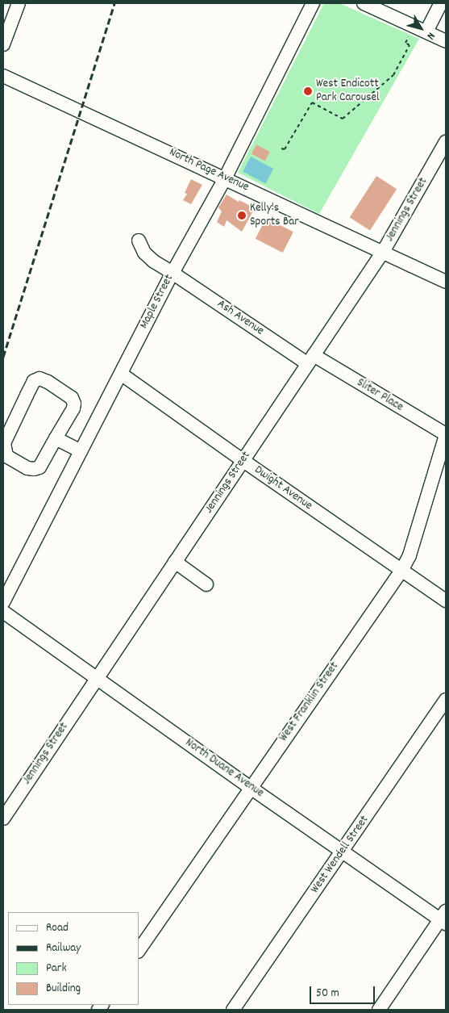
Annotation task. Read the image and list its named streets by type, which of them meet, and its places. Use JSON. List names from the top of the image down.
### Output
{
  "streets": {
    "street": [
      "North Page Avenue",
      "Jennings Street",
      "Maple Street",
      "Ash Avenue",
      "Sliter Place",
      "Dwight Avenue",
      "West Franklin Street",
      "North Duane Avenue",
      "West Wendell Street"
    ]
  },
  "crossings": [
    ["North Page Avenue", "Jennings Street"],
    ["North Page Avenue", "Maple Street"],
    ["Jennings Street", "Ash Avenue"],
    ["Jennings Street", "Sliter Place"],
    ["Jennings Street", "Dwight Avenue"],
    ["Jennings Street", "North Duane Avenue"],
    ["Maple Street", "Ash Avenue"],
    ["Maple Street", "Dwight Avenue"],
    ["Ash Avenue", "Sliter Place"],
    ["Sliter Place", "West Franklin Street"],
    ["Dwight Avenue", "West Franklin Street"],
    ["West Franklin Street", "North Duane Avenue"],
    ["North Duane Avenue", "West Wendell Street"]
  ],
  "places": ["West Endicott Park Carousel", "Kelly's Sports Bar"],
  "legend": [
    "Road",
    "Railway",
    "Park",
    "Building"
  ],
  "scale_bar": "50 m",
  "north": "bottom right"
}
